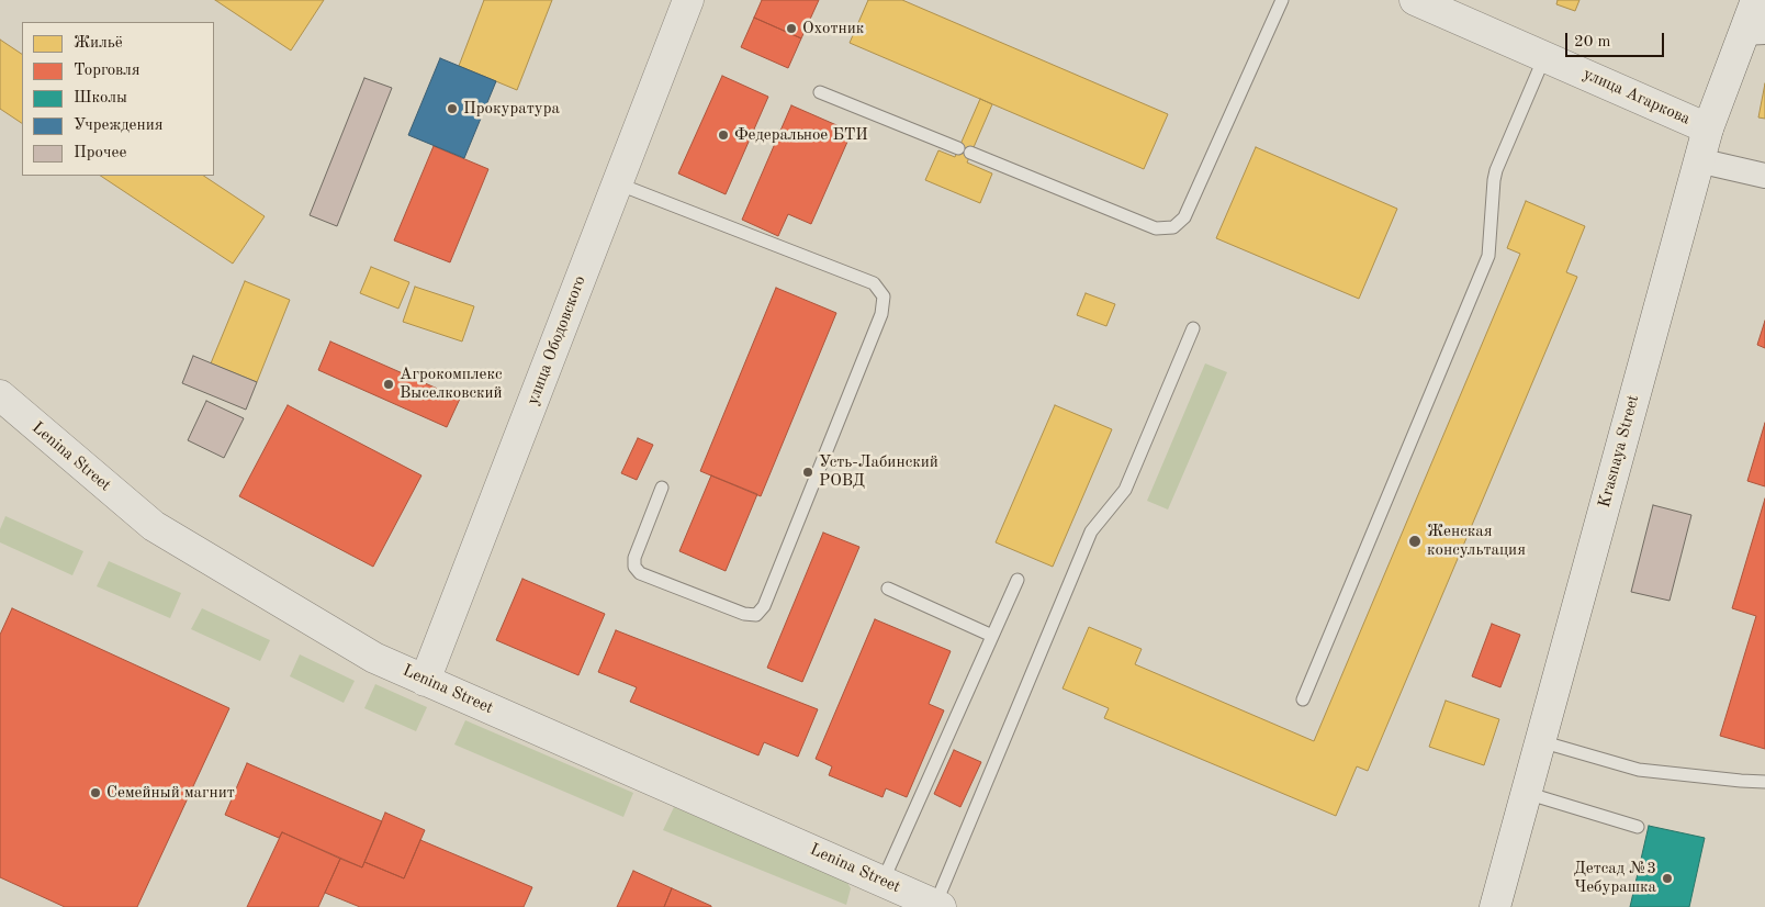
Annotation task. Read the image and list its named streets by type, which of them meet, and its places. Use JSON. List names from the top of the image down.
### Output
{
  "streets": {
    "street": [
      "улица Агаркова",
      "улица Ободовского",
      "Krasnaya Street",
      "Lenina Street"
    ]
  },
  "crossings": [
    ["улица Агаркова", "Krasnaya Street"],
    ["улица Ободовского", "Lenina Street"]
  ],
  "places": [
    "Охотник",
    "Прокуратура",
    "Федеральное БТИ",
    "Агрокомплекс Выселковский",
    "Усть-Лабинский РОВД",
    "Женская консультация",
    "Семейный магнит",
    "Детсад №3 Чебурашка"
  ],
  "legend": [
    "Жильё",
    "Торговля",
    "Школы",
    "Учреждения",
    "Прочее"
  ],
  "scale_bar": "20 m"
}
